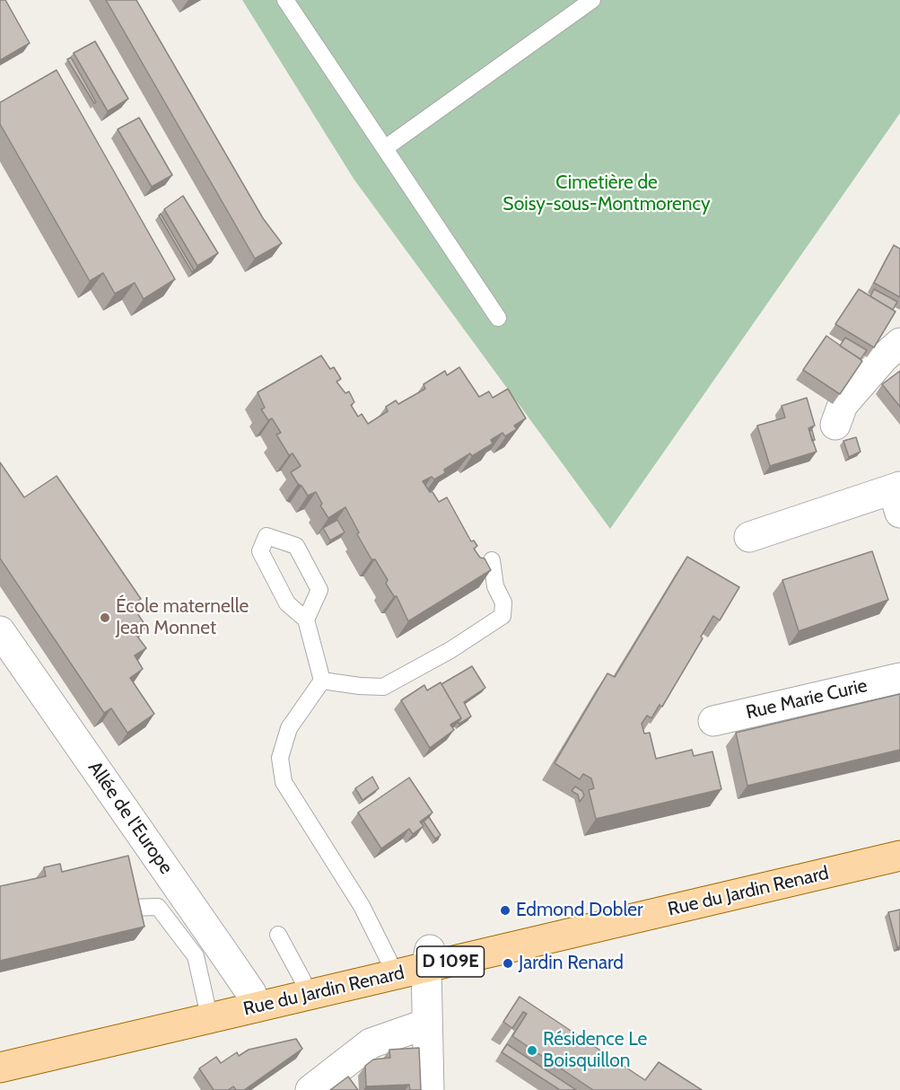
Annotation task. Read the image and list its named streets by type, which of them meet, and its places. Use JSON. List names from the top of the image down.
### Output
{
  "streets": {
    "main road": ["Rue du Jardin Renard", "D 109E"],
    "street": ["Rue Marie Curie", "Allée de l'Europe"]
  },
  "crossings": [
    ["Allée de l'Europe", "Rue du Jardin Renard"]
  ],
  "parks": ["Cimetière de Soisy-sous-Montmorency"],
  "places": [
    "École maternelle Jean Monnet",
    "Edmond Dobler",
    "Jardin Renard",
    "Résidence Le Boisquillon"
  ]
}
